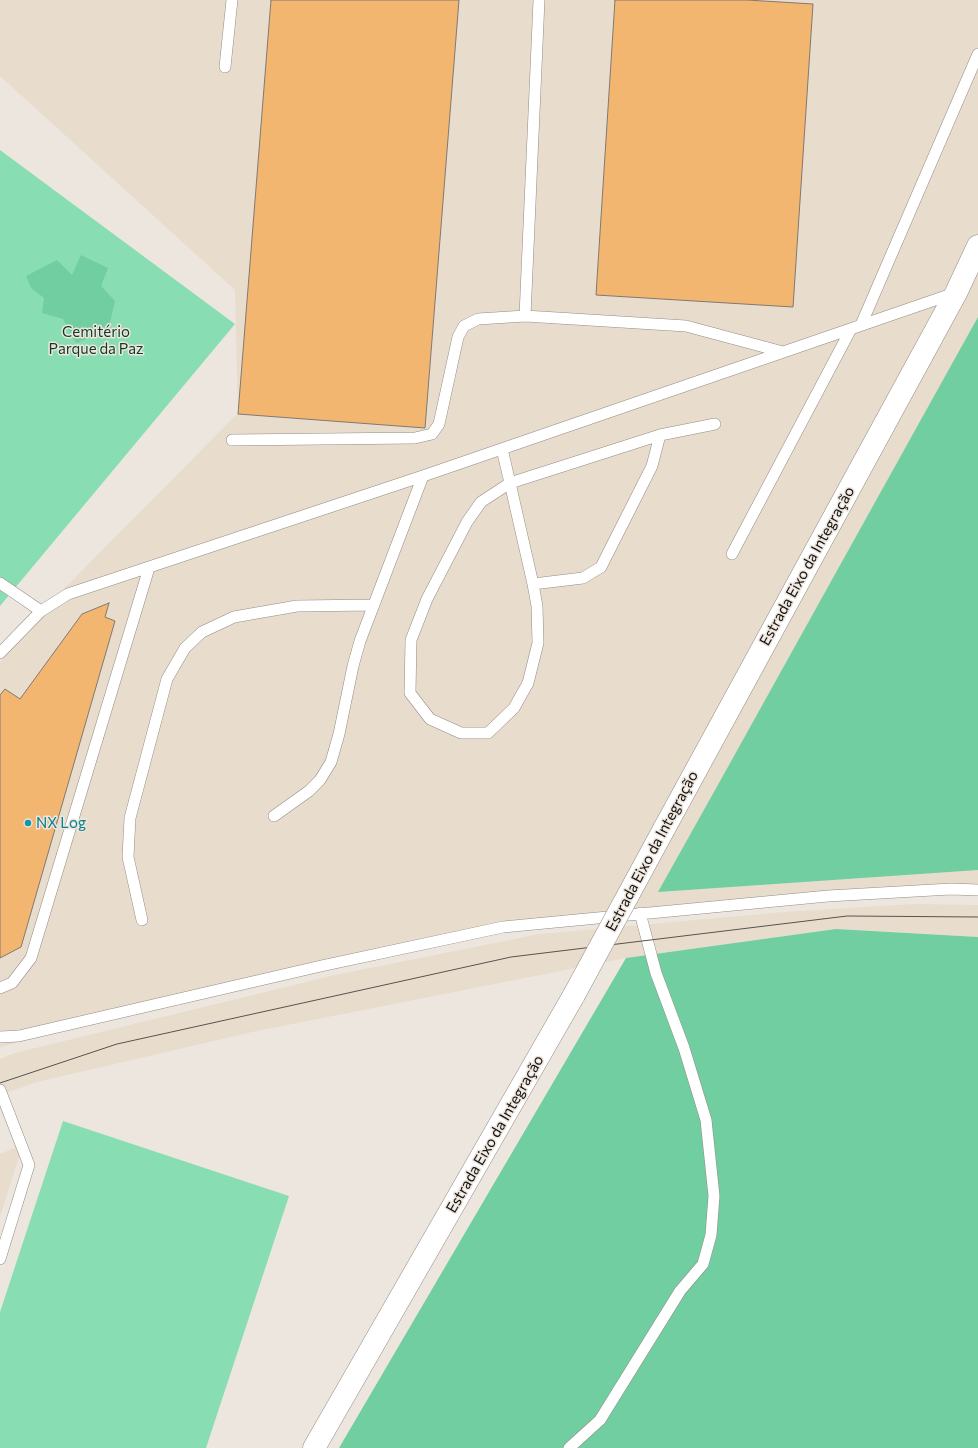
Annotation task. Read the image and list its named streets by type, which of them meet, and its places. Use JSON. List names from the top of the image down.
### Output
{
  "streets": {
    "main road": ["Estrada Eixo da Integração"]
  },
  "parks": ["Cemitério Parque da Paz"],
  "places": ["NX Log"]
}
